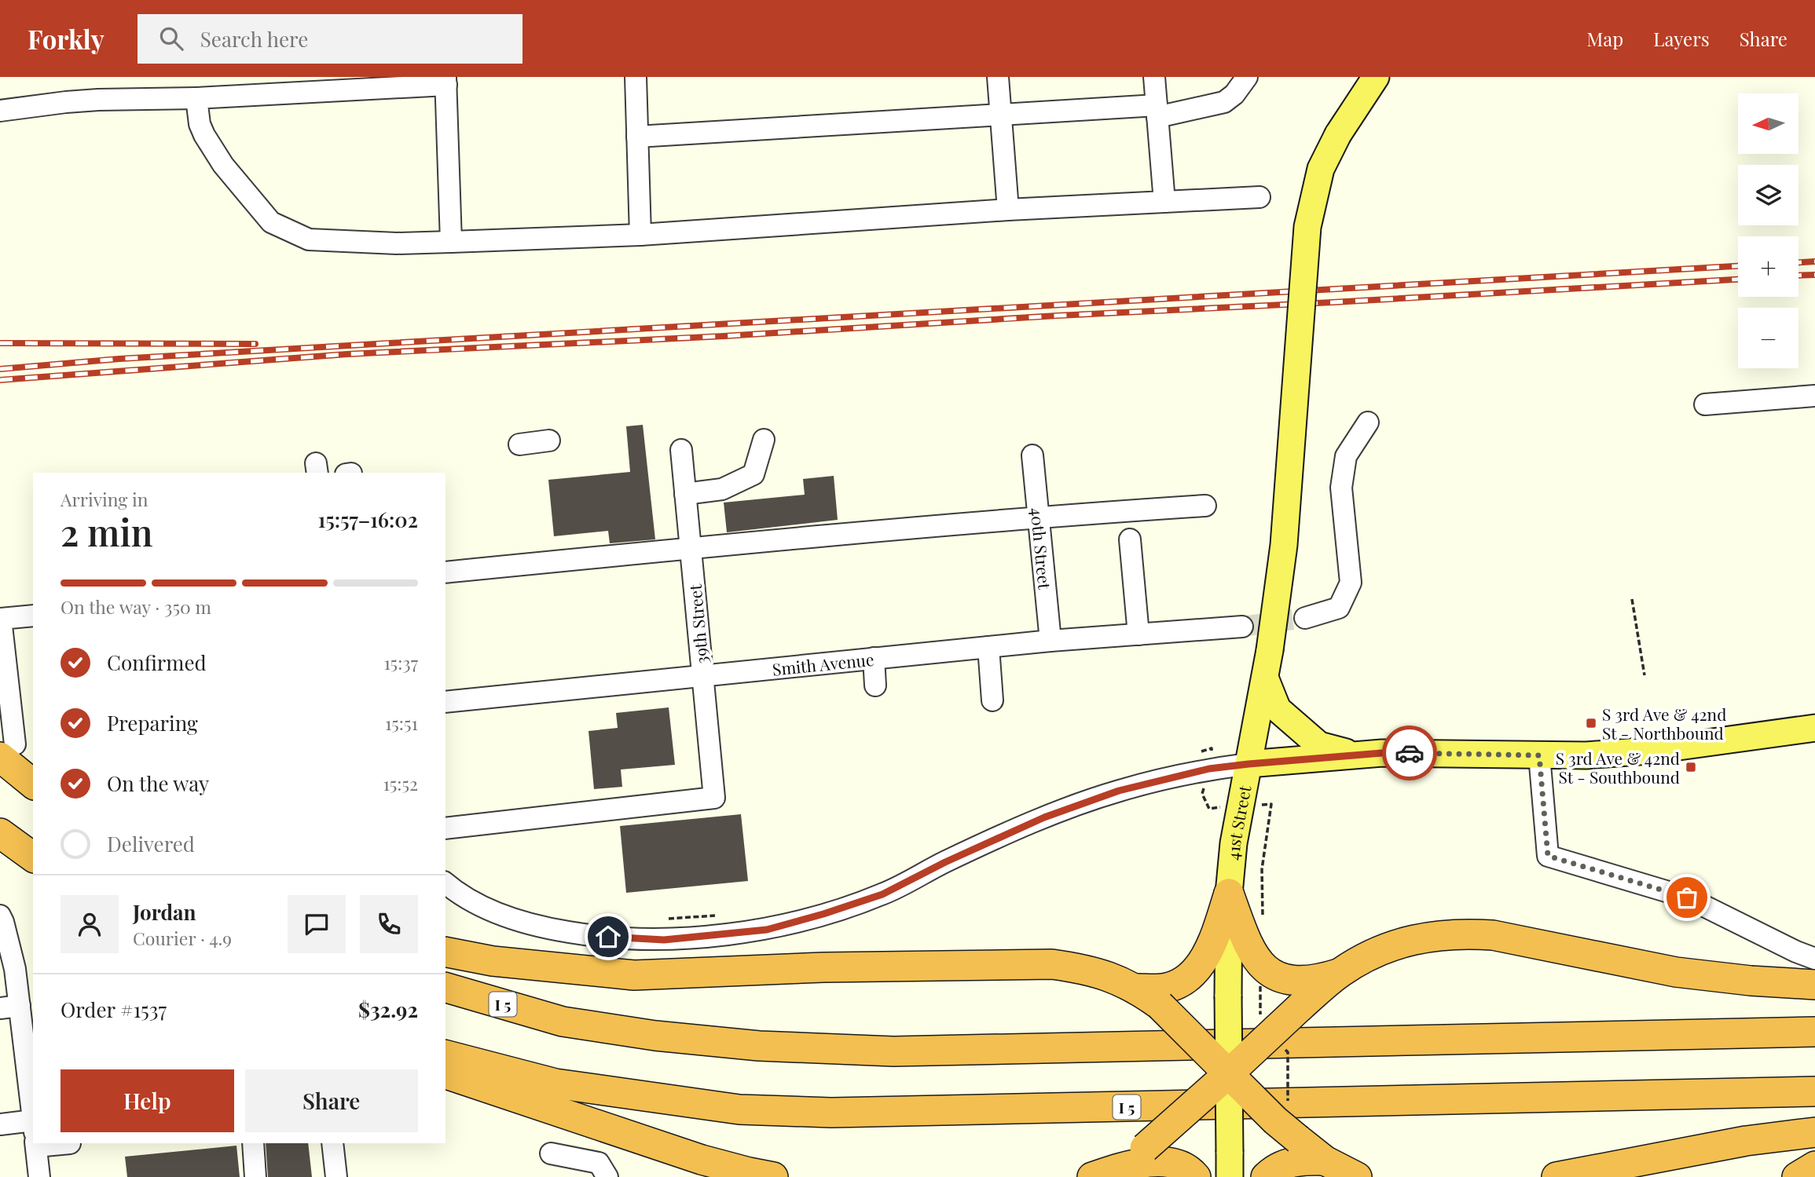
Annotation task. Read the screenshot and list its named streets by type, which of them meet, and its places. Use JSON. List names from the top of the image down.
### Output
{
  "streets": {
    "highway": ["I 5"],
    "main road": ["41st Street"],
    "street": ["40th Street", "39th Street", "Smith Avenue"]
  },
  "crossings": [
    ["40th Street", "Smith Avenue"],
    ["39th Street", "Smith Avenue"]
  ],
  "places": {
    "transit": ["S 3rd Ave & 42nd St - Northbound", "S 3rd Ave & 42nd St - Southbound"]
  },
  "north": "left",
  "page": {
    "header": "Forkly",
    "search": "Search here",
    "nav": ["Map", "Layers", "Share"],
    "map_buttons": ["+", "−"],
    "heading": ["2 min", "Arriving in", "15:57–16:02"],
    "panel": [
      "Jordan",
      "Courier · 4.9",
      "Order #1537",
      "$32.92"
    ],
    "bar": "On the way · 350 m",
    "list": [
      ["Confirmed", "15:37"],
      ["Preparing", "15:51"],
      ["On the way", "15:52"],
      "Delivered"
    ],
    "buttons": ["Help", "Share"]
  }
}
